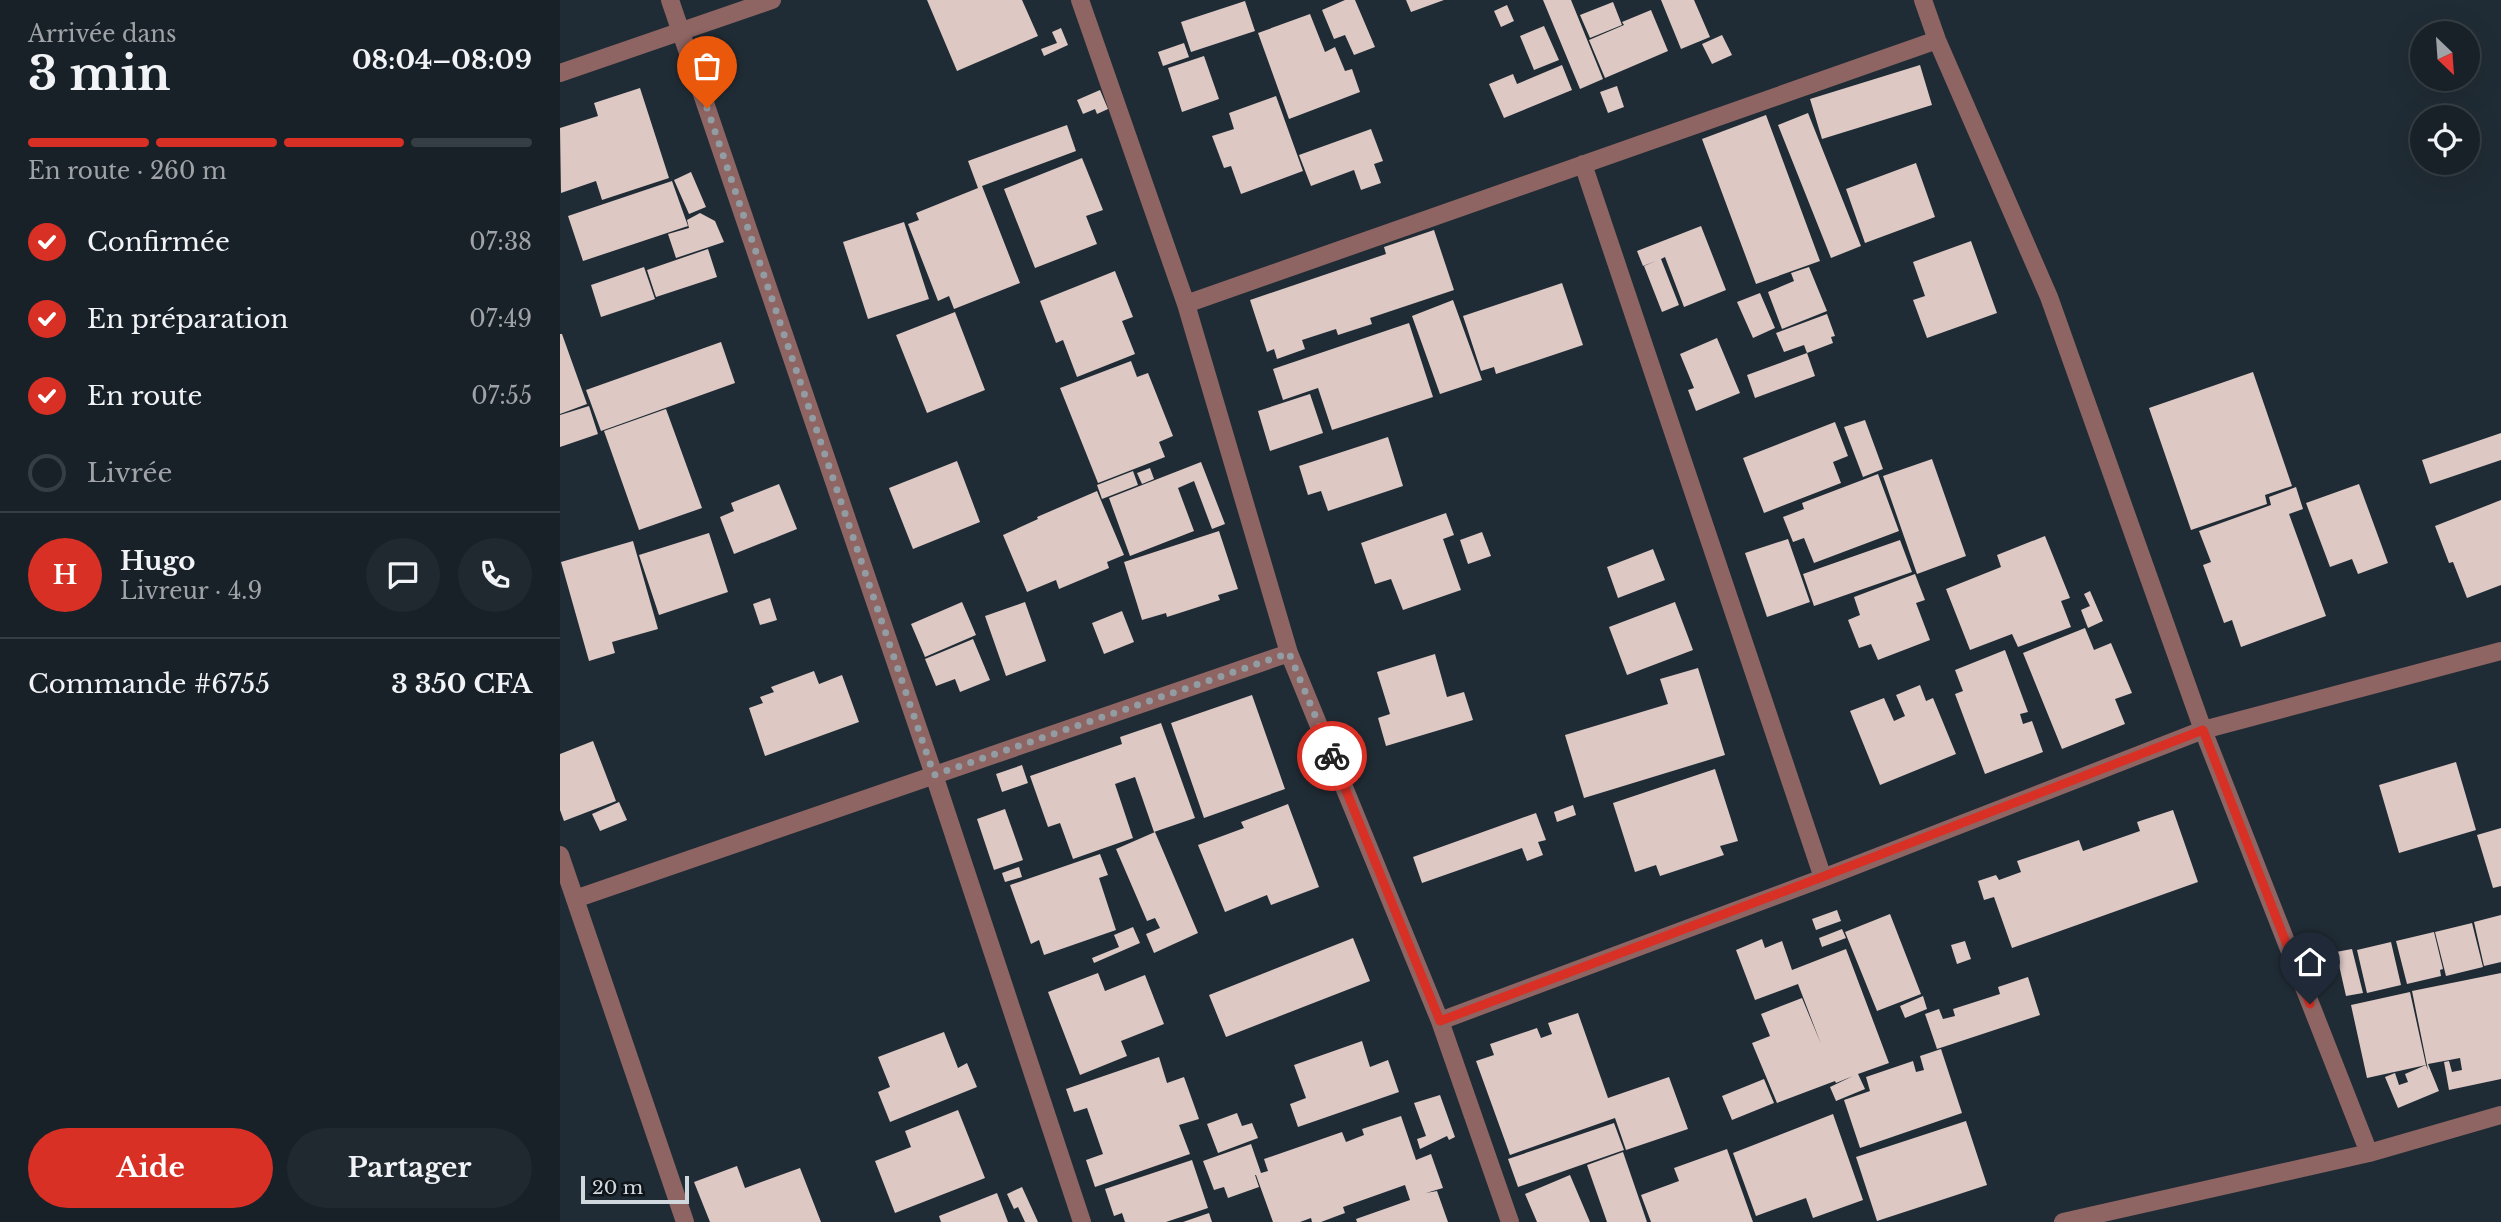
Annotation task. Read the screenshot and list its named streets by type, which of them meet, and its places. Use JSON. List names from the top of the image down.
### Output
{
  "scale_bar": "20 m",
  "north": "bottom right",
  "page": {
    "heading": ["3 min", "Arrivée dans", "08:04–08:09"],
    "panel": [
      "Hugo",
      "Livreur · 4.9",
      "Commande #6755",
      "3 350 CFA"
    ],
    "bar": "En route · 260 m",
    "list": [
      ["Confirmée", "07:38"],
      ["En préparation", "07:49"],
      ["En route", "07:55"],
      "Livrée"
    ],
    "round": "H",
    "buttons": ["Aide", "Partager"],
    "scale": "20 m"
  }
}
